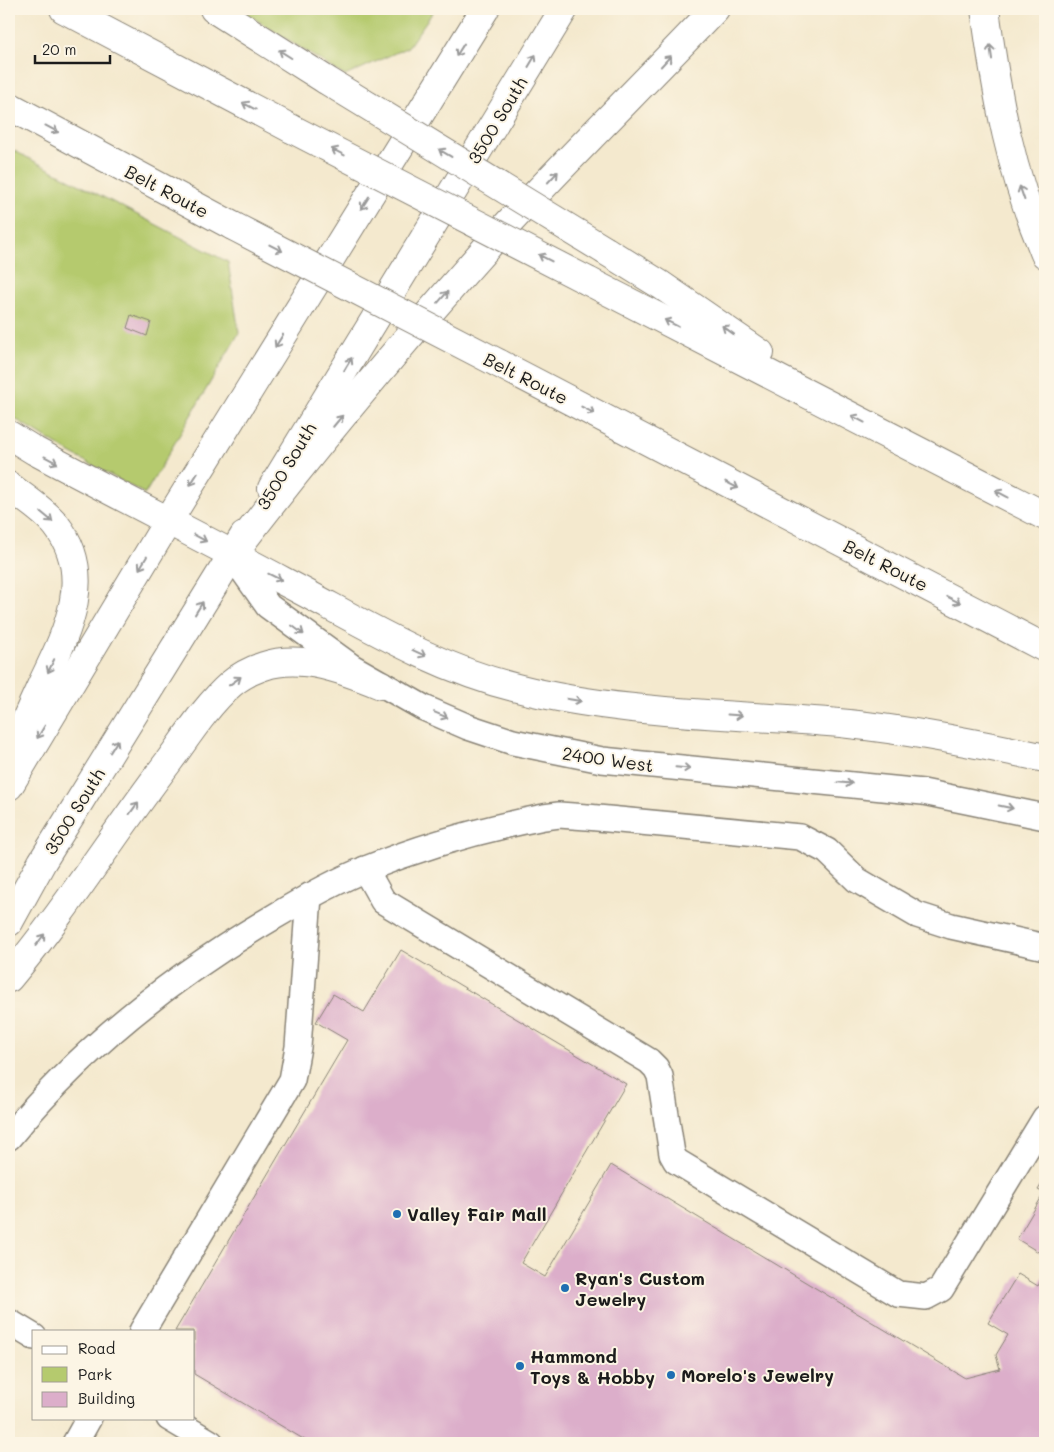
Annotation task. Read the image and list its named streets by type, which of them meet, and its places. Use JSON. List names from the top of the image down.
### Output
{
  "streets": {
    "main road": ["3500 South", "Belt Route"],
    "street": ["2400 West"]
  },
  "crossings": [
    ["3500 South", "2400 West"]
  ],
  "places": [
    "Valley Fair Mall",
    "Ryan's Custom Jewelry",
    "Hammond Toys & Hobby",
    "Morelo's Jewelry"
  ],
  "legend": ["Road", "Park", "Building"],
  "scale_bar": "20 m"
}
